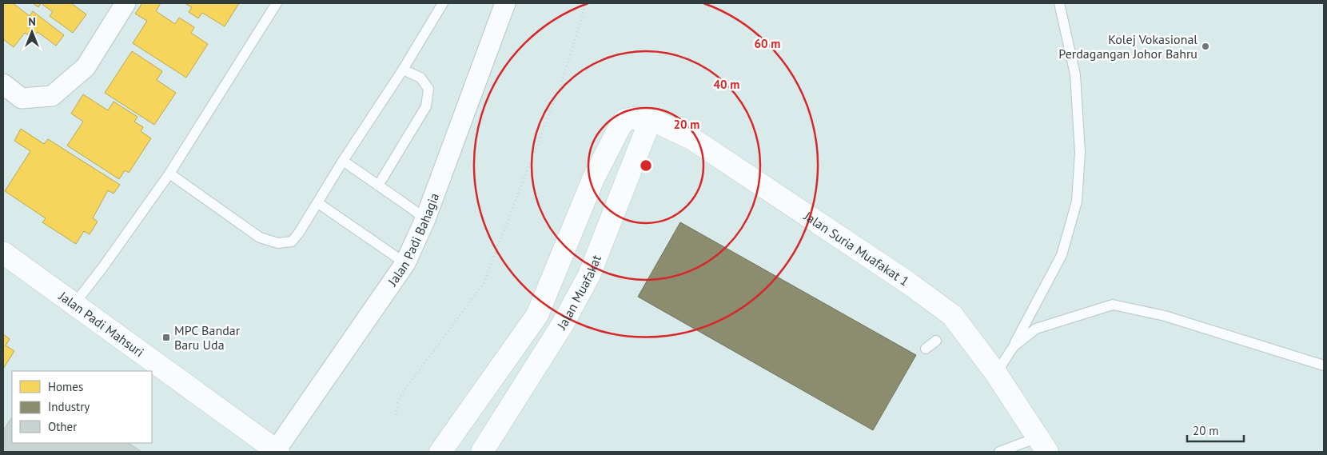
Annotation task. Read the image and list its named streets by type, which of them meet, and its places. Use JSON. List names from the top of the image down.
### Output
{
  "streets": {
    "street": [
      "Jalan Padi Bahagia",
      "Jalan Suria Muafakat 1",
      "Jalan Muafakat",
      "Jalan Padi Mahsuri"
    ]
  },
  "crossings": [
    ["Jalan Padi Bahagia", "Jalan Padi Mahsuri"],
    ["Jalan Suria Muafakat 1", "Jalan Muafakat"]
  ],
  "places": {
    "other": ["Kolej Vokasional Perdagangan Johor Bahru"],
    "transit": ["MPC Bandar Baru Uda"]
  },
  "legend": ["Homes", "Industry", "Other"],
  "scale_bar": "20 m",
  "north": "top",
  "rings": ["60 m", "40 m", "20 m"]
}
